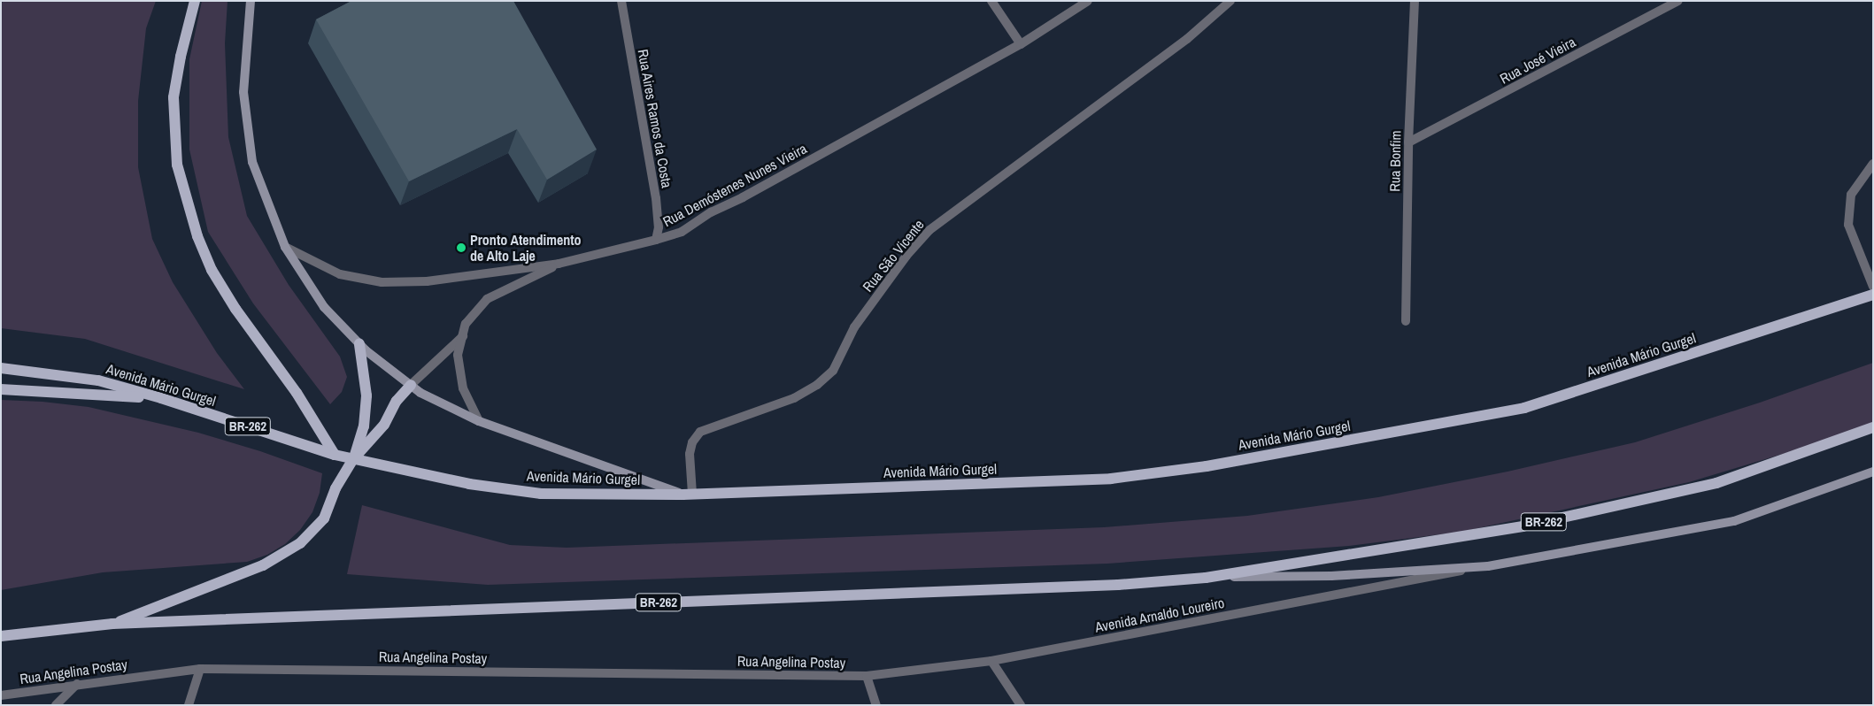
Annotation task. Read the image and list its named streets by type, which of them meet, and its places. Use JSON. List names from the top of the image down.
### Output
{
  "streets": {
    "main road": ["Avenida Mário Gurgel", "BR-262"],
    "street": [
      "Rua José Vieira",
      "Rua Aires Ramos da Costa",
      "Rua Bonfim",
      "Rua Demóstenes Nunes Vieira",
      "Rua São Vicente",
      "Avenida Arnaldo Loureiro",
      "Rua Angelina Postay"
    ]
  },
  "crossings": [
    ["Rua José Vieira", "Rua Bonfim"],
    ["Rua Aires Ramos da Costa", "Rua Demóstenes Nunes Vieira"],
    ["Rua São Vicente", "Avenida Mário Gurgel"],
    ["BR-262", "Avenida Arnaldo Loureiro"],
    ["Avenida Arnaldo Loureiro", "Rua Angelina Postay"]
  ],
  "places": ["Pronto Atendimento de Alto Laje"]
}
